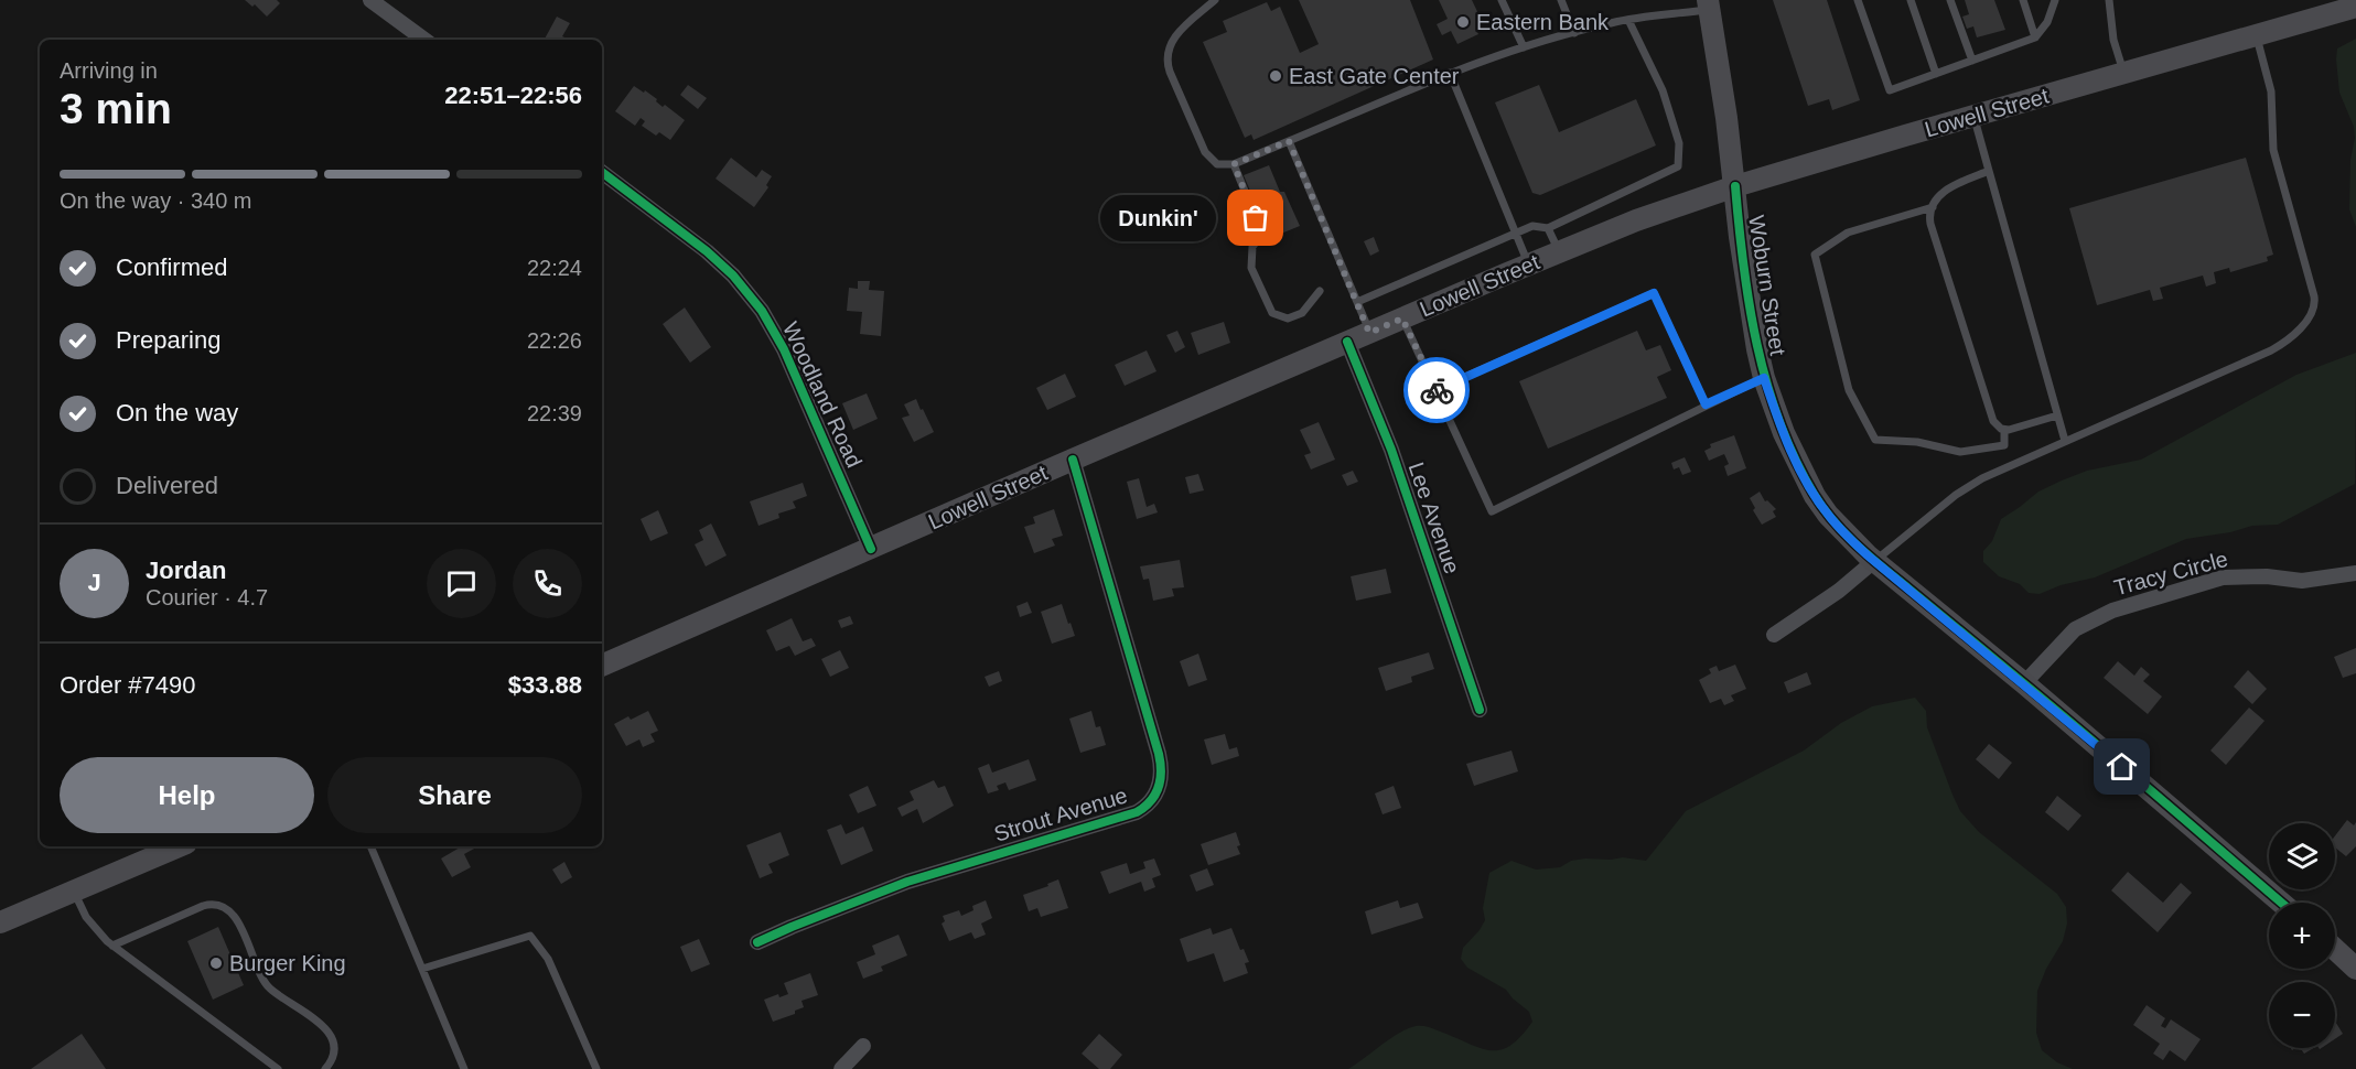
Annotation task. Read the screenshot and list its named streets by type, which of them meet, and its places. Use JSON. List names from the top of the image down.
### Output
{
  "streets": {
    "main road": ["Lowell Street", "Woburn Street"],
    "street": [
      "Woodland Road",
      "Lee Avenue",
      "Tracy Circle",
      "Strout Avenue"
    ]
  },
  "crossings": [
    ["Lowell Street", "Woburn Street"],
    ["Lowell Street", "Woodland Road"],
    ["Lowell Street", "Lee Avenue"],
    ["Lowell Street", "Strout Avenue"],
    ["Woburn Street", "Tracy Circle"]
  ],
  "places": [
    "Eastern Bank",
    "East Gate Center",
    "Dunkin'",
    "Burger King"
  ],
  "page": {
    "heading": ["3 min", "Arriving in", "22:51–22:56"],
    "panel": [
      "Jordan",
      "Courier · 4.7",
      "Order #7490",
      "$33.88"
    ],
    "bar": "On the way · 340 m",
    "bubble": "Dunkin'",
    "list": [
      ["Confirmed", "22:24"],
      ["Preparing", "22:26"],
      ["On the way", "22:39"],
      "Delivered"
    ],
    "round": "J",
    "buttons": ["Help", "Share"],
    "map_buttons": ["+", "−"]
  }
}
